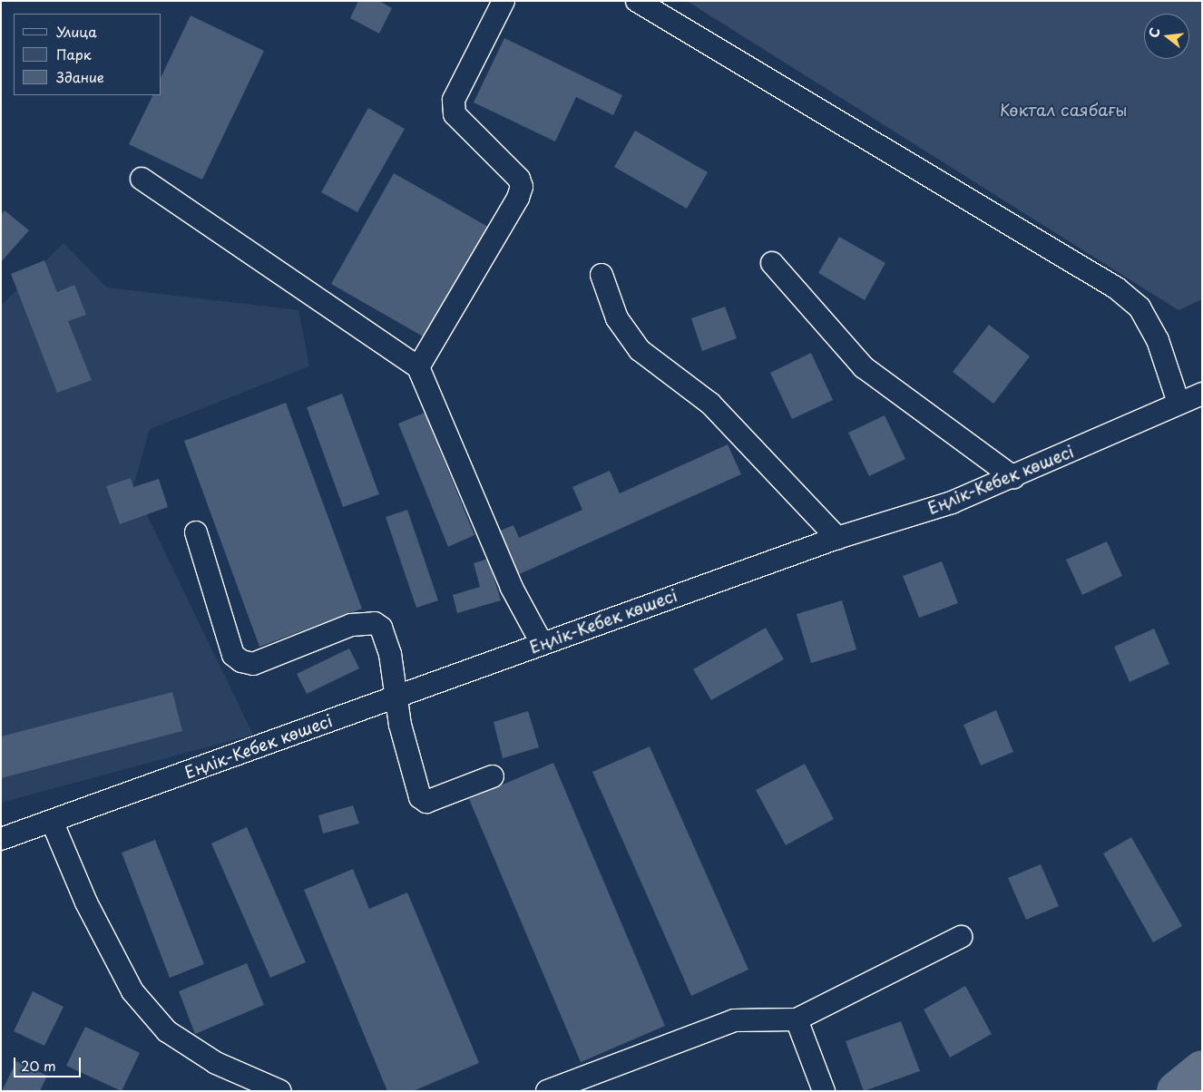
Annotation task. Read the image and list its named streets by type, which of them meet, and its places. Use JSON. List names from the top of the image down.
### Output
{
  "streets": {
    "street": ["Еңлік-Кебек көшесі"]
  },
  "parks": ["Көктал саябағы"],
  "legend": ["Улица", "Парк", "Здание"],
  "scale_bar": "20 m",
  "north": "left"
}
